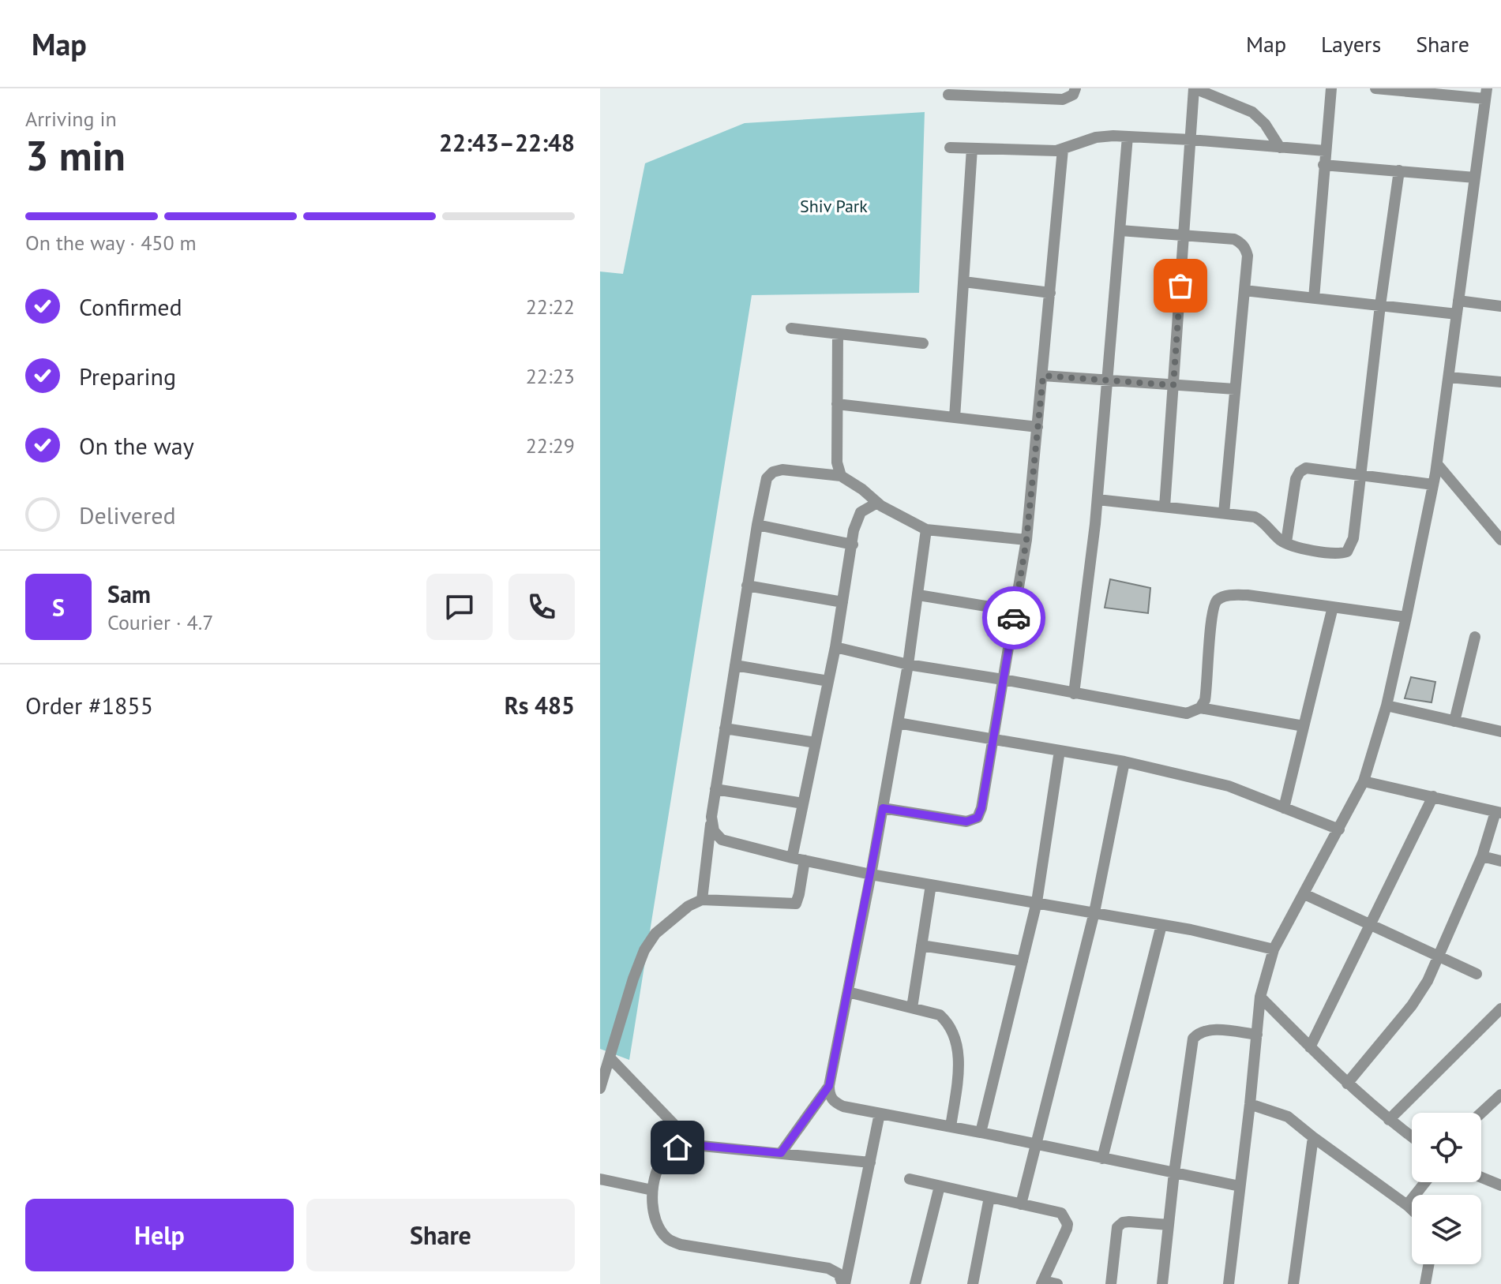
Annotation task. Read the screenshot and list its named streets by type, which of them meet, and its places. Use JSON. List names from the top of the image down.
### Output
{
  "parks": ["Shiv Park"],
  "page": {
    "header": "Map",
    "nav": ["Map", "Layers", "Share"],
    "heading": ["3 min", "Arriving in", "22:43–22:48"],
    "panel": [
      "Sam",
      "Courier · 4.7",
      "Order #1855",
      "Rs 485"
    ],
    "bar": "On the way · 450 m",
    "list": [
      ["Confirmed", "22:22"],
      ["Preparing", "22:23"],
      ["On the way", "22:29"],
      "Delivered"
    ],
    "round": "S",
    "buttons": ["Help", "Share"]
  }
}
